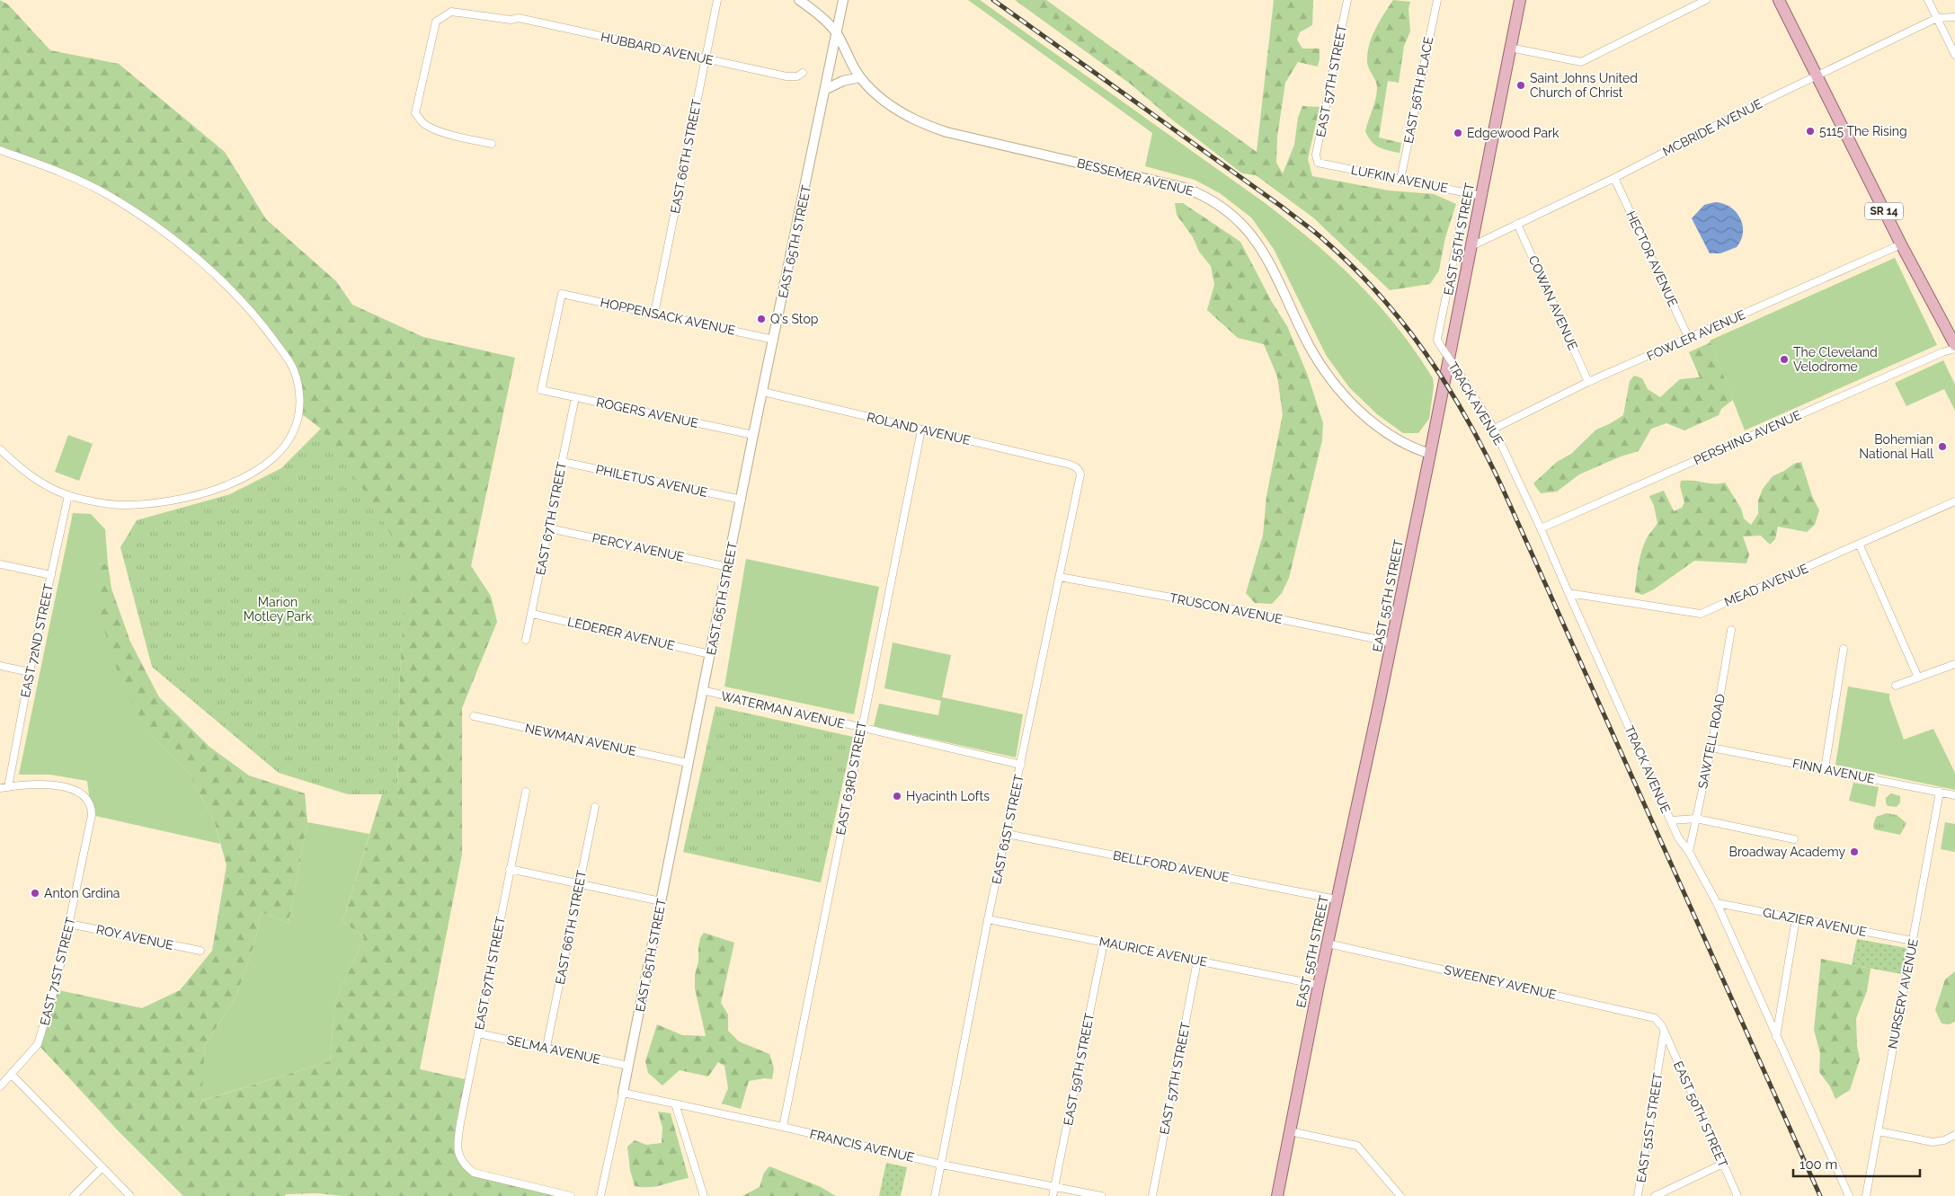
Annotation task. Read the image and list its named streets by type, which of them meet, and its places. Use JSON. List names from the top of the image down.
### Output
{
  "streets": {
    "main road": ["SR 14", "EAST 55TH STREET"],
    "street": [
      "HUBBARD AVENUE",
      "EAST 57TH STREET",
      "EAST 56TH PLACE",
      "MCBRIDE AVENUE",
      "EAST 66TH STREET",
      "BESSEMER AVENUE",
      "LUFKIN AVENUE",
      "EAST 65TH STREET",
      "HECTOR AVENUE",
      "COWAN AVENUE",
      "HOPPENSACK AVENUE",
      "FOWLER AVENUE",
      "TRACK AVENUE",
      "ROGERS AVENUE",
      "ROLAND AVENUE",
      "PERSHING AVENUE",
      "PHILETUS AVENUE",
      "EAST 67TH STREET",
      "PERCY AVENUE",
      "MEAD AVENUE",
      "TRUSCON AVENUE",
      "LEDERER AVENUE",
      "EAST 72ND STREET",
      "WATERMAN AVENUE",
      "NEWMAN AVENUE",
      "SAWTELL ROAD",
      "FINN AVENUE",
      "EAST 63RD STREET",
      "EAST 61ST STREET",
      "BELLFORD AVENUE",
      "GLAZIER AVENUE",
      "ROY AVENUE",
      "MAURICE AVENUE",
      "EAST 71ST STREET",
      "SWEENEY AVENUE",
      "NURSERY AVENUE",
      "SELMA AVENUE",
      "EAST 59TH STREET",
      "EAST 50TH STREET",
      "EAST 51ST STREET",
      "FRANCIS AVENUE"
    ]
  },
  "crossings": [
    ["HUBBARD AVENUE", "EAST 66TH STREET"],
    ["EAST 57TH STREET", "LUFKIN AVENUE"],
    ["EAST 57TH STREET", "MAURICE AVENUE"],
    ["EAST 56TH PLACE", "LUFKIN AVENUE"],
    ["MCBRIDE AVENUE", "SR 14"],
    ["MCBRIDE AVENUE", "EAST 55TH STREET"],
    ["MCBRIDE AVENUE", "HECTOR AVENUE"],
    ["MCBRIDE AVENUE", "COWAN AVENUE"],
    ["EAST 66TH STREET", "HOPPENSACK AVENUE"],
    ["EAST 66TH STREET", "SELMA AVENUE"],
    ["BESSEMER AVENUE", "EAST 55TH STREET"],
    ["BESSEMER AVENUE", "EAST 65TH STREET"],
    ["LUFKIN AVENUE", "EAST 55TH STREET"],
    ["LUFKIN AVENUE", "TRACK AVENUE"],
    ["SR 14", "FOWLER AVENUE"],
    ["EAST 55TH STREET", "TRUSCON AVENUE"],
    ["EAST 55TH STREET", "BELLFORD AVENUE"],
    ["EAST 55TH STREET", "MAURICE AVENUE"],
    ["EAST 55TH STREET", "SWEENEY AVENUE"],
    ["EAST 65TH STREET", "HOPPENSACK AVENUE"],
    ["EAST 65TH STREET", "ROGERS AVENUE"],
    ["EAST 65TH STREET", "ROLAND AVENUE"],
    ["EAST 65TH STREET", "PHILETUS AVENUE"],
    ["EAST 65TH STREET", "PERCY AVENUE"],
    ["EAST 65TH STREET", "LEDERER AVENUE"],
    ["EAST 65TH STREET", "WATERMAN AVENUE"],
    ["EAST 65TH STREET", "NEWMAN AVENUE"],
    ["EAST 65TH STREET", "SELMA AVENUE"],
    ["EAST 65TH STREET", "FRANCIS AVENUE"],
    ["HECTOR AVENUE", "FOWLER AVENUE"],
    ["COWAN AVENUE", "FOWLER AVENUE"],
    ["HOPPENSACK AVENUE", "ROGERS AVENUE"],
    ["FOWLER AVENUE", "TRACK AVENUE"],
    ["TRACK AVENUE", "PERSHING AVENUE"],
    ["TRACK AVENUE", "MEAD AVENUE"],
    ["TRACK AVENUE", "SAWTELL ROAD"],
    ["TRACK AVENUE", "GLAZIER AVENUE"],
    ["ROGERS AVENUE", "EAST 67TH STREET"],
    ["ROLAND AVENUE", "EAST 63RD STREET"],
    ["ROLAND AVENUE", "EAST 61ST STREET"],
    ["PHILETUS AVENUE", "EAST 67TH STREET"],
    ["EAST 67TH STREET", "PERCY AVENUE"],
    ["EAST 67TH STREET", "LEDERER AVENUE"],
    ["EAST 67TH STREET", "SELMA AVENUE"],
    ["TRUSCON AVENUE", "EAST 61ST STREET"],
    ["EAST 72ND STREET", "EAST 71ST STREET"],
    ["WATERMAN AVENUE", "EAST 63RD STREET"],
    ["WATERMAN AVENUE", "EAST 61ST STREET"],
    ["SAWTELL ROAD", "FINN AVENUE"],
    ["FINN AVENUE", "NURSERY AVENUE"],
    ["EAST 63RD STREET", "FRANCIS AVENUE"],
    ["EAST 61ST STREET", "BELLFORD AVENUE"],
    ["EAST 61ST STREET", "MAURICE AVENUE"],
    ["EAST 61ST STREET", "FRANCIS AVENUE"],
    ["GLAZIER AVENUE", "NURSERY AVENUE"],
    ["ROY AVENUE", "EAST 71ST STREET"],
    ["MAURICE AVENUE", "EAST 59TH STREET"],
    ["SWEENEY AVENUE", "EAST 50TH STREET"],
    ["SWEENEY AVENUE", "EAST 51ST STREET"],
    ["EAST 59TH STREET", "FRANCIS AVENUE"],
    ["EAST 50TH STREET", "EAST 51ST STREET"]
  ],
  "parks": ["Marion Motley Park"],
  "places": [
    "Saint Johns United Church of Christ",
    "5115 The Rising",
    "Edgewood Park",
    "Q's Stop",
    "The Cleveland Velodrome",
    "Bohemian National Hall",
    "Hyacinth Lofts",
    "Broadway Academy",
    "Anton Grdina"
  ],
  "scale_bar": "100 m"
}
